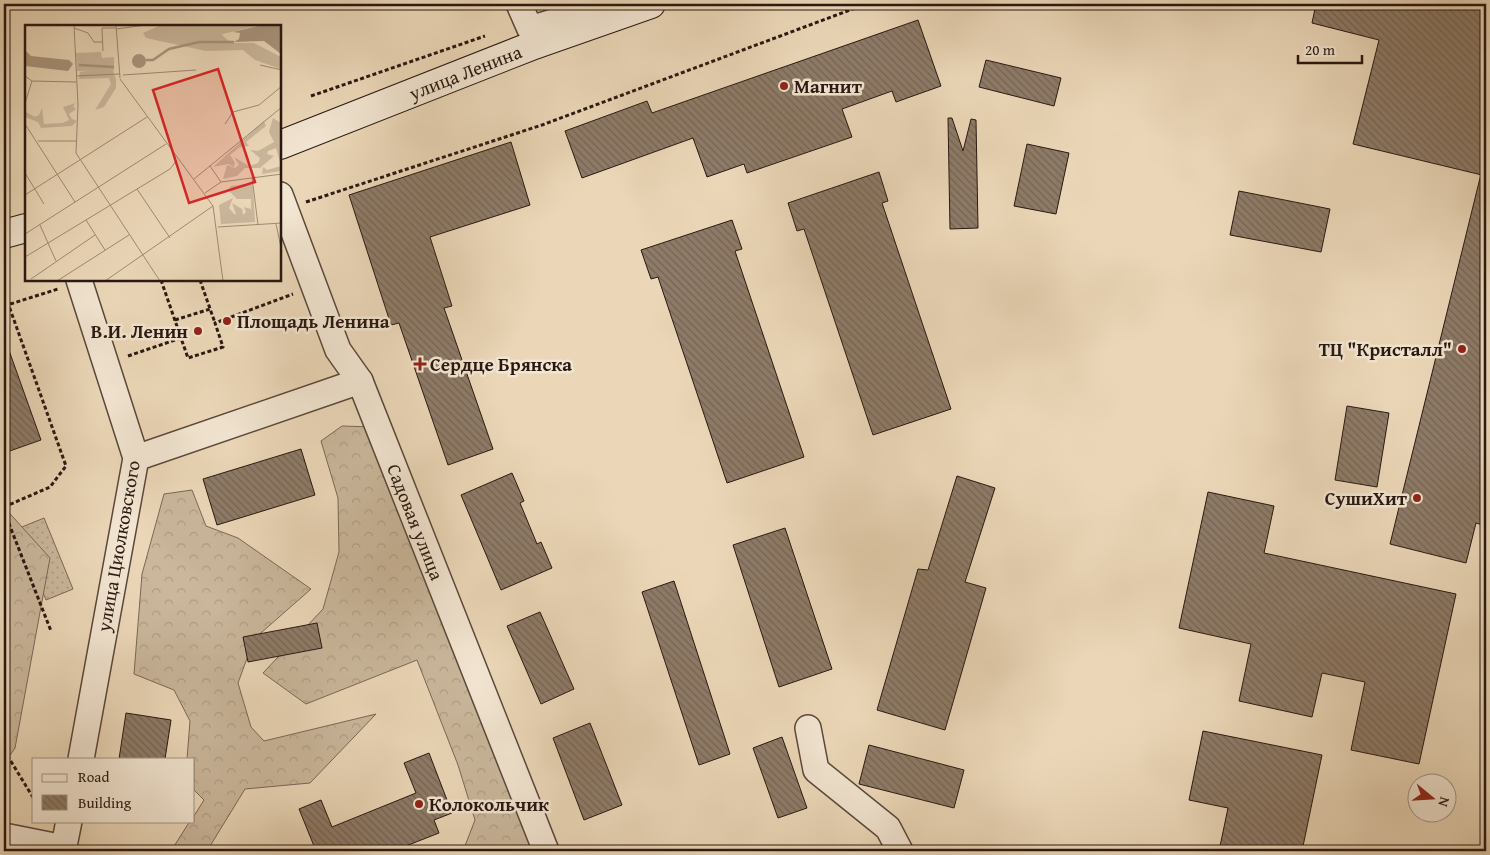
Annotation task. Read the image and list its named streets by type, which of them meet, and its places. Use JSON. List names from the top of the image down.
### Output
{
  "streets": {
    "main road": ["улица Ленина"],
    "street": ["Садовая улица", "улица Циолковского"]
  },
  "places": {
    "other": [
      "Магнит",
      "Площадь Ленина",
      "В.И. Ленин",
      "ТЦ \"Кристалл\"",
      "СушиХит",
      "Колокольчик"
    ],
    "health": ["Сердце Брянска"]
  },
  "legend": ["Road", "Building"],
  "scale_bar": "20 m",
  "north": "right"
}
